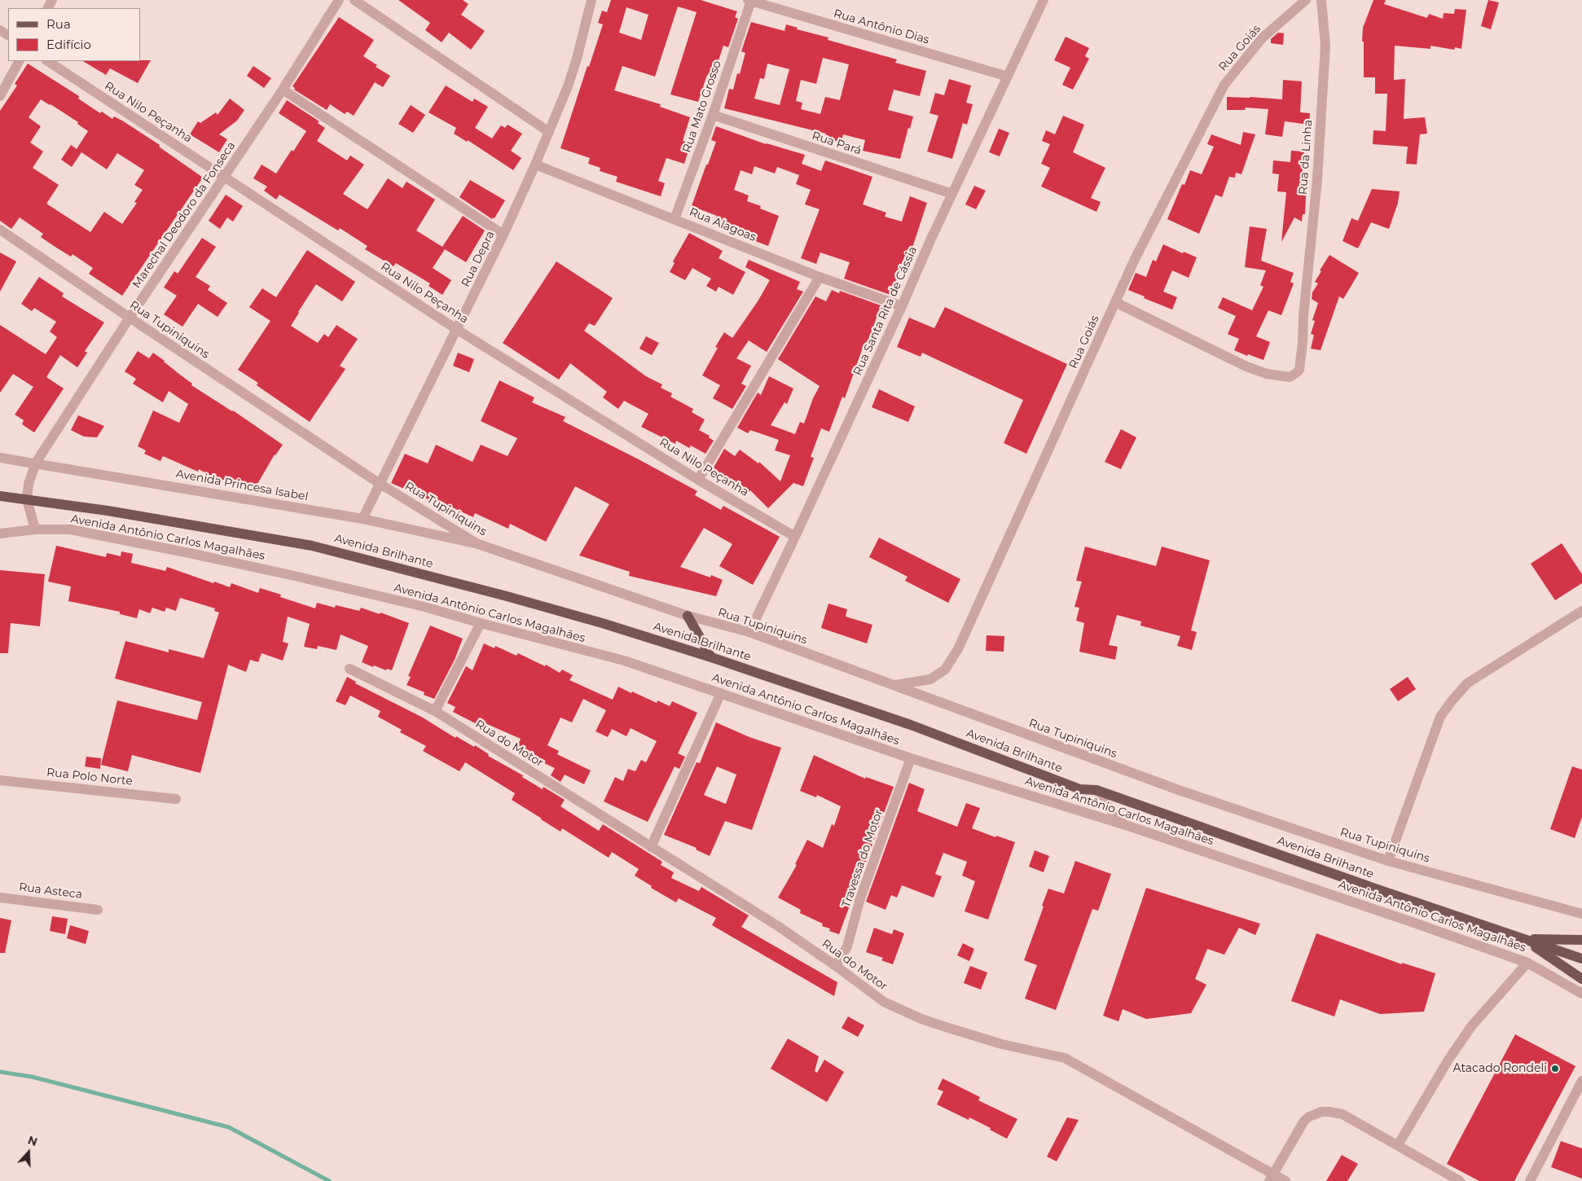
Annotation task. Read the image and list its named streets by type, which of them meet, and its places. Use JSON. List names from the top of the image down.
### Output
{
  "streets": {
    "main road": ["Avenida Brilhante"],
    "street": [
      "Rua Antônio Dias",
      "Rua Goiás",
      "Rua Mato Grosso",
      "Rua Nilo Peçanha",
      "Rua Pará",
      "Rua da Linha",
      "Marechal Deodoro da Fonseca",
      "Rua Alagoas",
      "Rua Depra",
      "Rua Santa Rita de Cássia",
      "Rua Tupiniquins",
      "Avenida Princesa Isabel",
      "Avenida Antônio Carlos Magalhães",
      "Rua do Motor",
      "Rua Polo Norte",
      "Travessa do Motor",
      "Rua Asteca"
    ]
  },
  "crossings": [
    ["Rua Antônio Dias", "Rua Mato Grosso"],
    ["Rua Antônio Dias", "Rua Santa Rita de Cássia"],
    ["Rua Goiás", "Rua da Linha"],
    ["Rua Goiás", "Rua Tupiniquins"],
    ["Rua Mato Grosso", "Rua Pará"],
    ["Rua Mato Grosso", "Rua Alagoas"],
    ["Rua Nilo Peçanha", "Marechal Deodoro da Fonseca"],
    ["Rua Nilo Peçanha", "Rua Depra"],
    ["Rua Nilo Peçanha", "Rua Santa Rita de Cássia"],
    ["Rua Pará", "Rua Santa Rita de Cássia"],
    ["Marechal Deodoro da Fonseca", "Rua Tupiniquins"],
    ["Marechal Deodoro da Fonseca", "Avenida Princesa Isabel"],
    ["Marechal Deodoro da Fonseca", "Avenida Brilhante"],
    ["Rua Alagoas", "Rua Depra"],
    ["Rua Alagoas", "Rua Santa Rita de Cássia"],
    ["Rua Depra", "Rua Tupiniquins"],
    ["Rua Depra", "Avenida Princesa Isabel"],
    ["Rua Santa Rita de Cássia", "Rua Tupiniquins"],
    ["Rua Tupiniquins", "Avenida Princesa Isabel"],
    ["Avenida Antônio Carlos Magalhães", "Travessa do Motor"],
    ["Rua do Motor", "Travessa do Motor"]
  ],
  "places": ["Atacado Rondeli"],
  "legend": ["Rua", "Edifício"],
  "north": "top"
}
